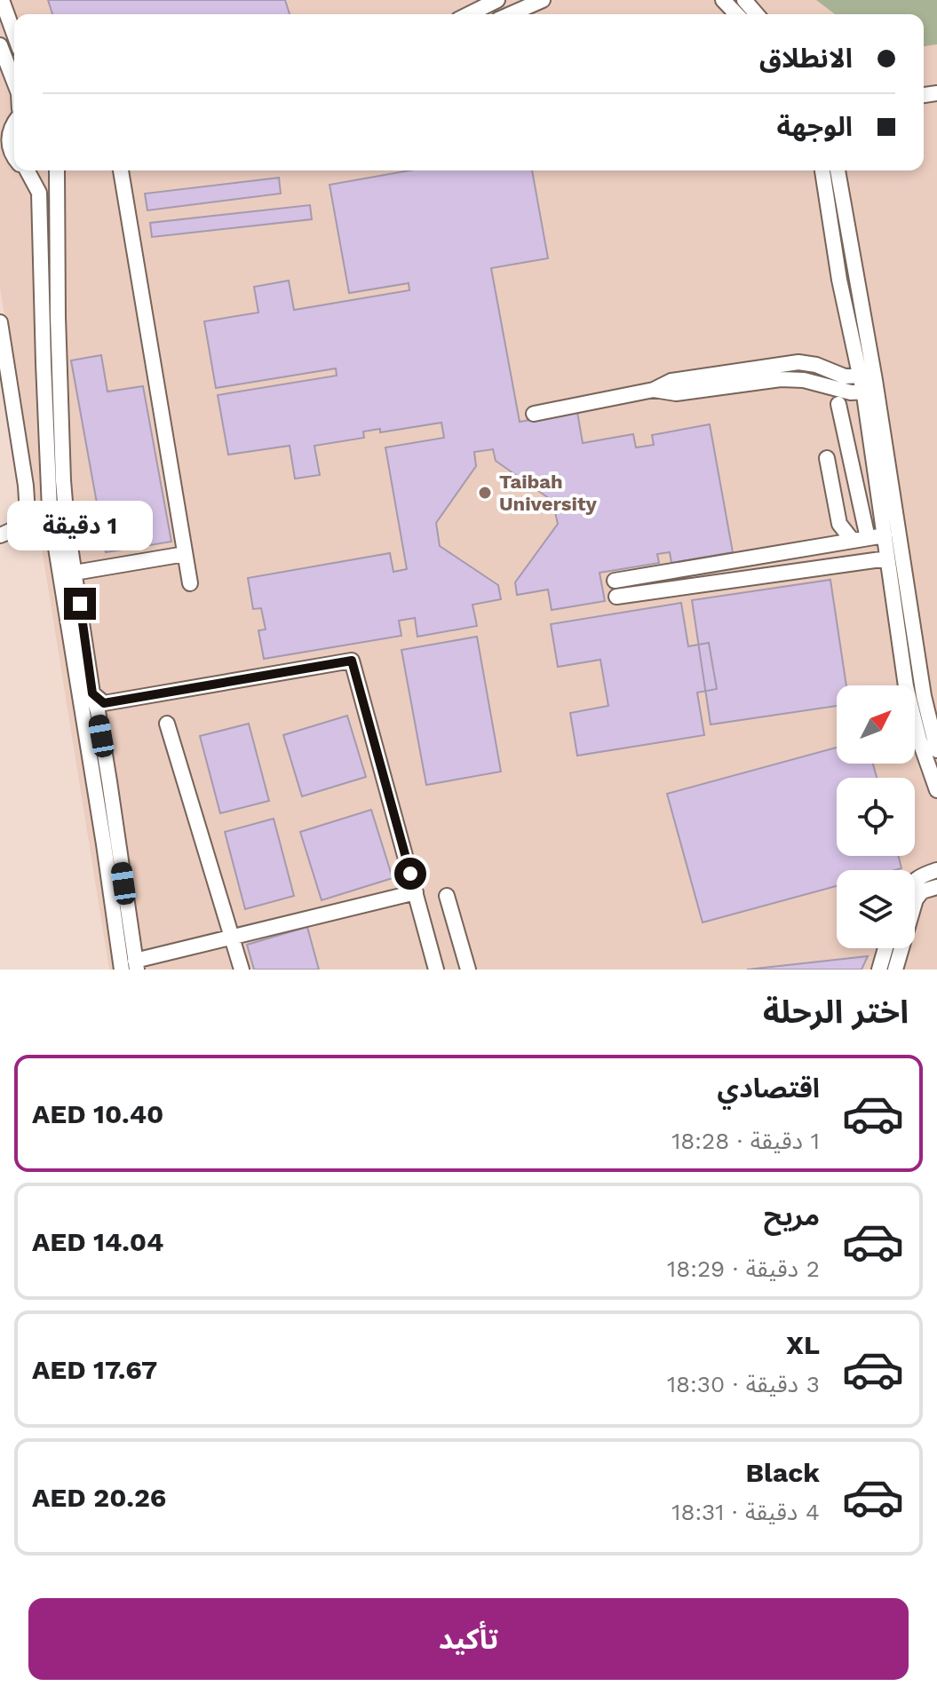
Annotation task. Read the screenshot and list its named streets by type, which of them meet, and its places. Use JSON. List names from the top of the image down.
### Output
{
  "places": ["Taibah University"],
  "north": "top right",
  "page": {
    "banner": ["الانطلاق", "الوجهة"],
    "bubble": "1 دقيقة",
    "heading": "اختر الرحلة",
    "list": [
      {
        "name": "اقتصادي",
        "note": "1 دقيقة · 18:28",
        "value": "AED 10.40"
      },
      {
        "name": "مريح",
        "note": "2 دقيقة · 18:29",
        "value": "AED 14.04"
      },
      {
        "name": "XL",
        "note": "3 دقيقة · 18:30",
        "value": "AED 17.67"
      },
      {
        "name": "Black",
        "note": "4 دقيقة · 18:31",
        "value": "AED 20.26"
      }
    ],
    "buttons": "تأكيد"
  }
}
